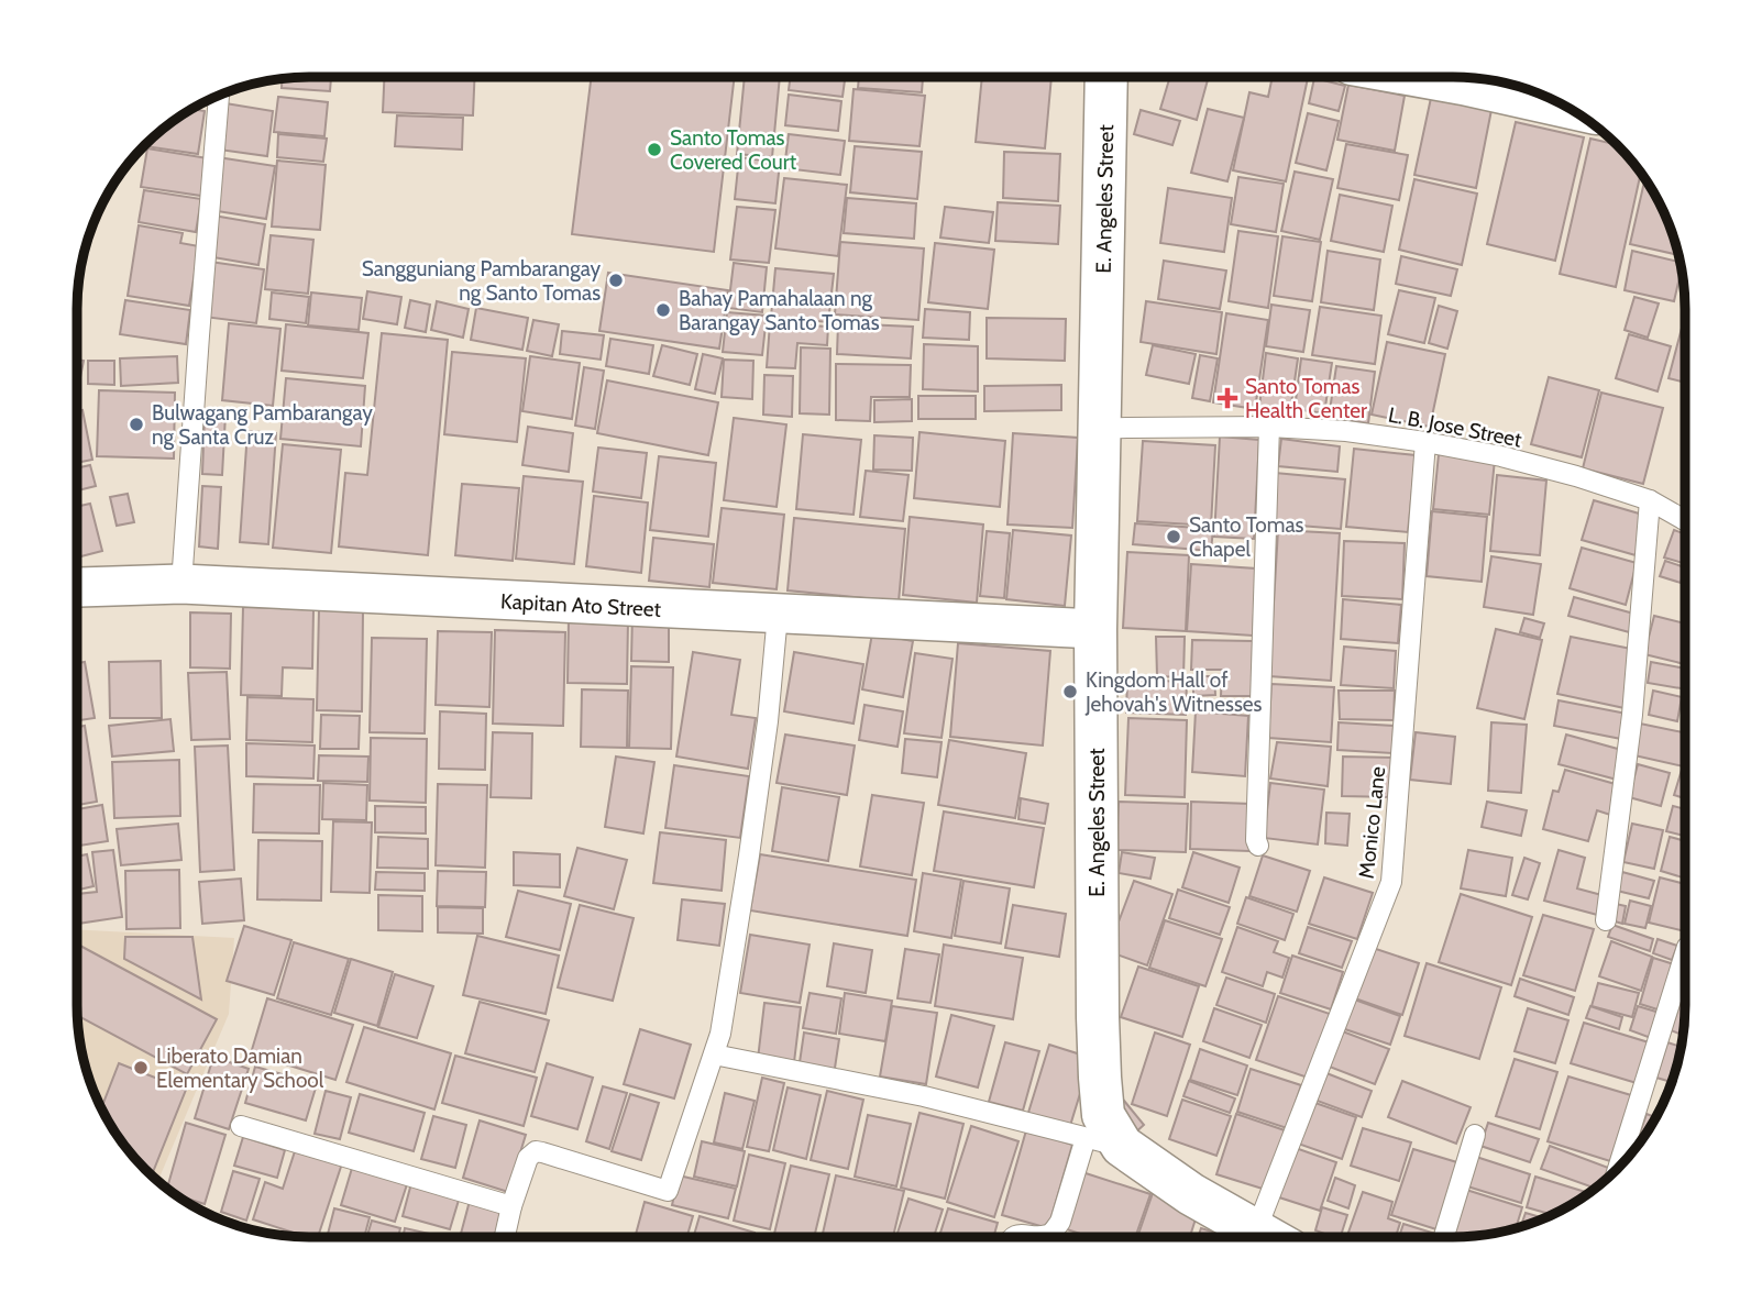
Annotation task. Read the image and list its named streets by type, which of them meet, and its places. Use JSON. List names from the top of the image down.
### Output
{
  "streets": {
    "street": ["E. Angeles Street", "Kapitan Ato Street"],
    "lane": ["L. B. Jose Street", "Monico Lane"]
  },
  "crossings": [
    ["E. Angeles Street", "L. B. Jose Street"],
    ["E. Angeles Street", "Kapitan Ato Street"],
    ["L. B. Jose Street", "Monico Lane"]
  ],
  "places": {
    "other": [
      "Santo Tomas Covered Court",
      "Sangguniang Pambarangay ng Santo Tomas",
      "Bahay Pamahalaan ng Barangay Santo Tomas",
      "Bulwagang Pambarangay ng Santa Cruz",
      "Santo Tomas Chapel",
      "Kingdom Hall of Jehovah's Witnesses",
      "Liberato Damian Elementary School"
    ],
    "health": ["Santo Tomas Health Center"]
  }
}
